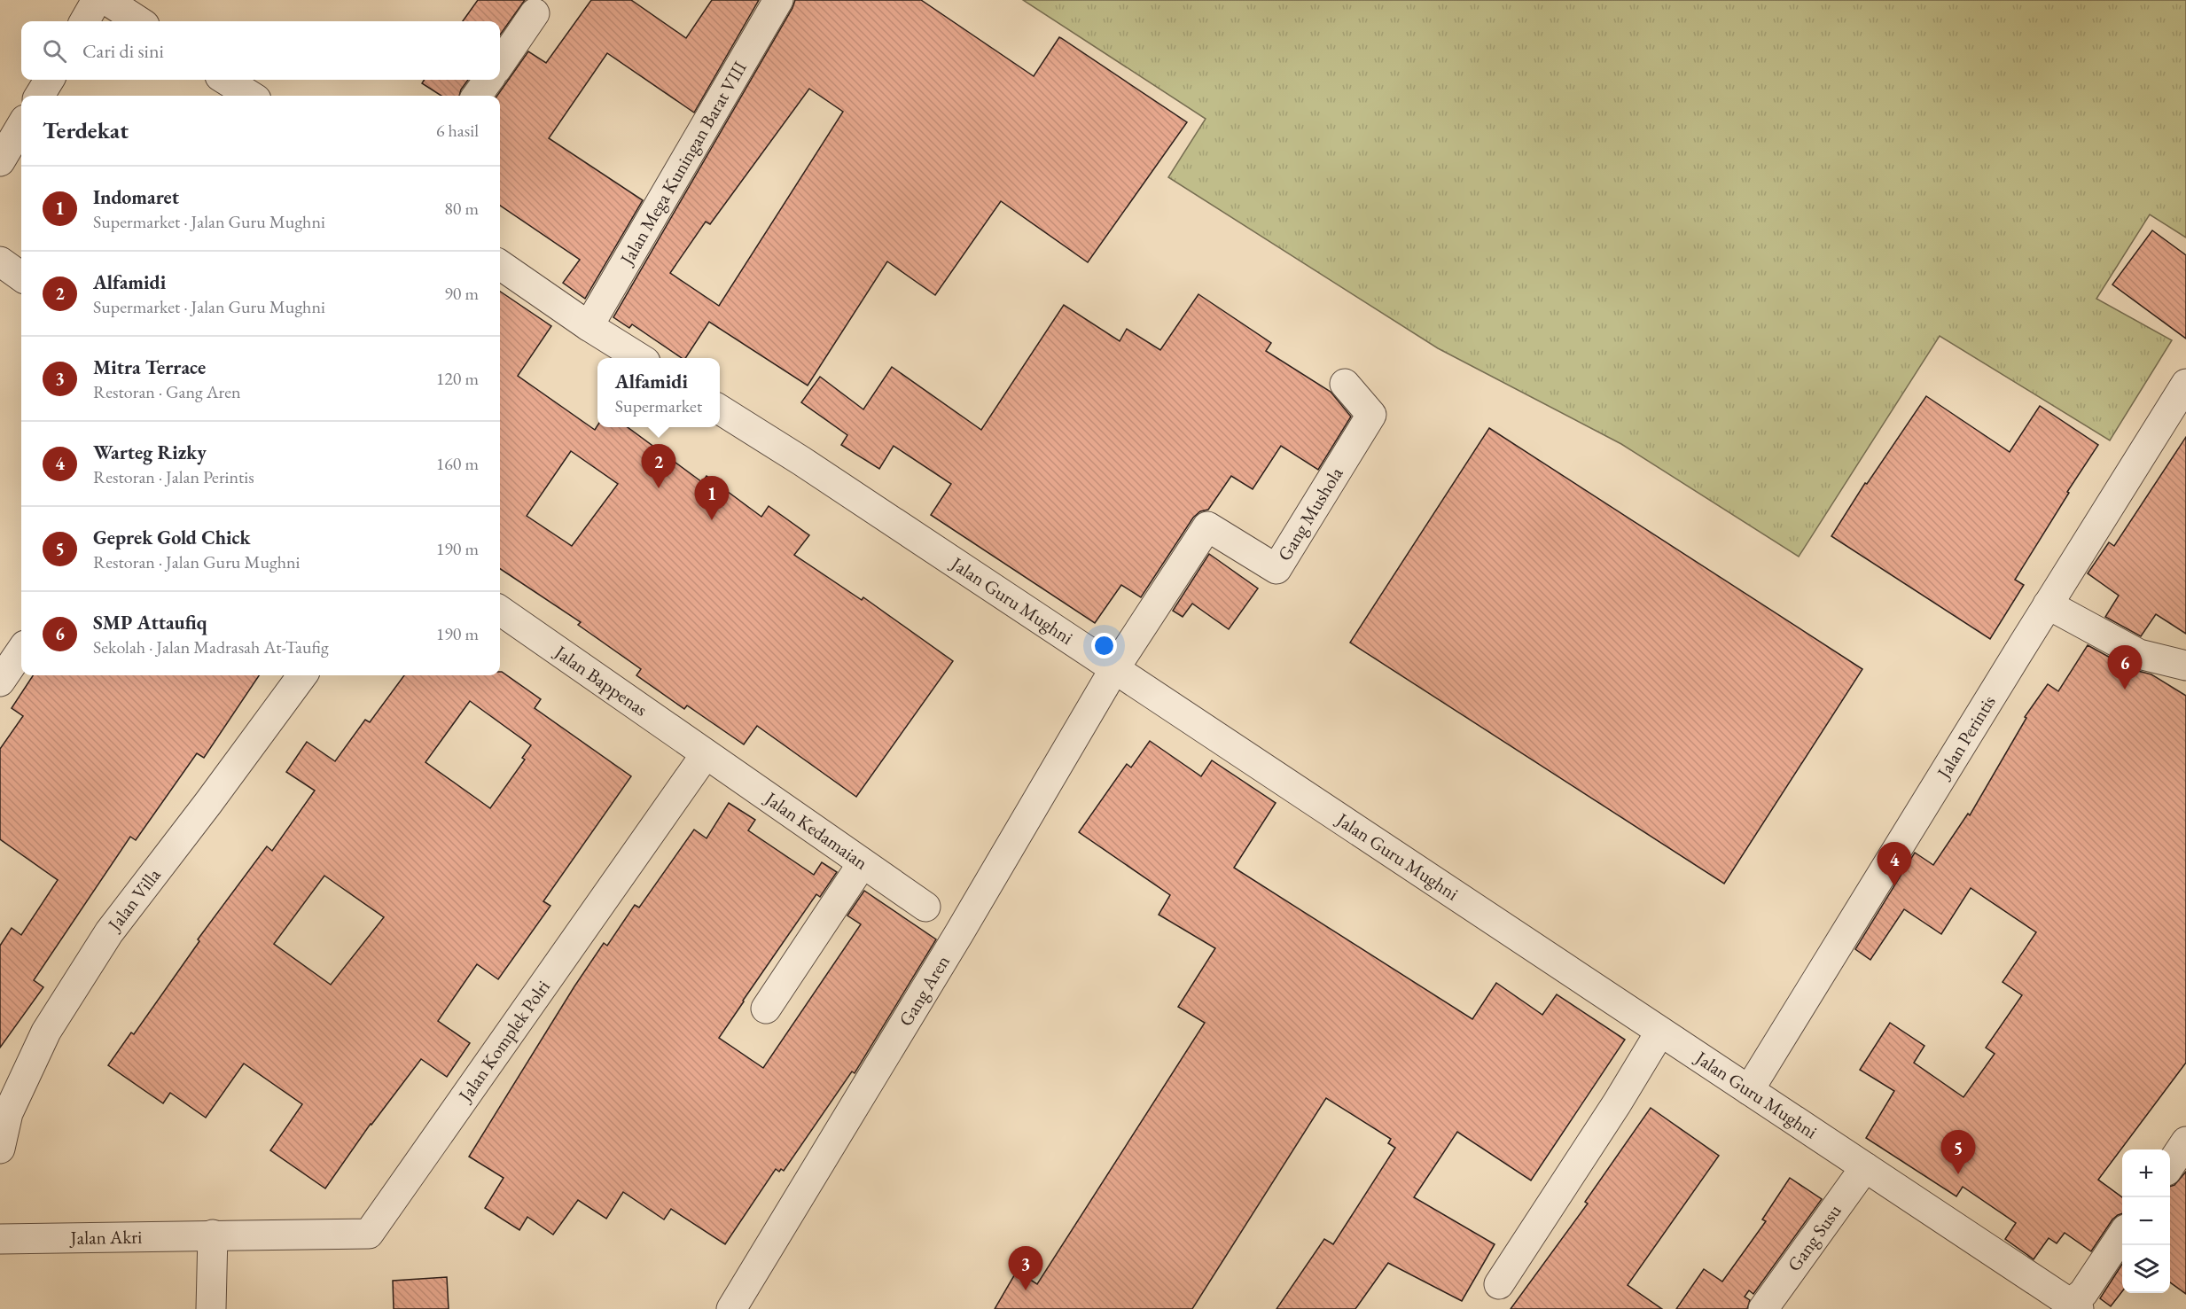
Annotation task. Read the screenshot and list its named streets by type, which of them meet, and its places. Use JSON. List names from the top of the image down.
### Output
{
  "streets": {
    "street": [
      "Jalan Mega Kuningan Barat VIII",
      "Gang Mushola",
      "Jalan Guru Mughni",
      "Jalan Bappenas",
      "Jalan Perintis",
      "Jalan Kedamaian",
      "Jalan Villa",
      "Gang Aren",
      "Jalan Komplek Polri",
      "Jalan Akri",
      "Gang Susu"
    ]
  },
  "crossings": [
    ["Gang Mushola", "Jalan Guru Mughni"],
    ["Gang Mushola", "Gang Aren"],
    ["Jalan Guru Mughni", "Jalan Perintis"],
    ["Jalan Guru Mughni", "Gang Aren"],
    ["Jalan Guru Mughni", "Gang Susu"],
    ["Jalan Bappenas", "Jalan Kedamaian"],
    ["Jalan Bappenas", "Jalan Komplek Polri"],
    ["Jalan Kedamaian", "Jalan Komplek Polri"],
    ["Jalan Komplek Polri", "Jalan Akri"]
  ],
  "page": {
    "search": "Cari di sini",
    "heading": ["Terdekat", "6 hasil"],
    "list": [
      {
        "mark": "1",
        "name": "Indomaret",
        "note": "Supermarket · Jalan Guru Mughni",
        "value": "80 m"
      },
      {
        "mark": "2",
        "name": "Alfamidi",
        "note": "Supermarket · Jalan Guru Mughni",
        "value": "90 m"
      },
      {
        "mark": "3",
        "name": "Mitra Terrace",
        "note": "Restoran · Gang Aren",
        "value": "120 m"
      },
      {
        "mark": "4",
        "name": "Warteg Rizky",
        "note": "Restoran · Jalan Perintis",
        "value": "160 m"
      },
      {
        "mark": "5",
        "name": "Geprek Gold Chick",
        "note": "Restoran · Jalan Guru Mughni",
        "value": "190 m"
      },
      {
        "mark": "6",
        "name": "SMP Attaufiq",
        "note": "Sekolah · Jalan Madrasah At-Taufig",
        "value": "190 m"
      }
    ],
    "popup": ["Alfamidi", "Supermarket"],
    "pins": [
      "2",
      "1",
      "6",
      "4",
      "5",
      "3"
    ],
    "map_buttons": ["+", "−"]
  }
}
